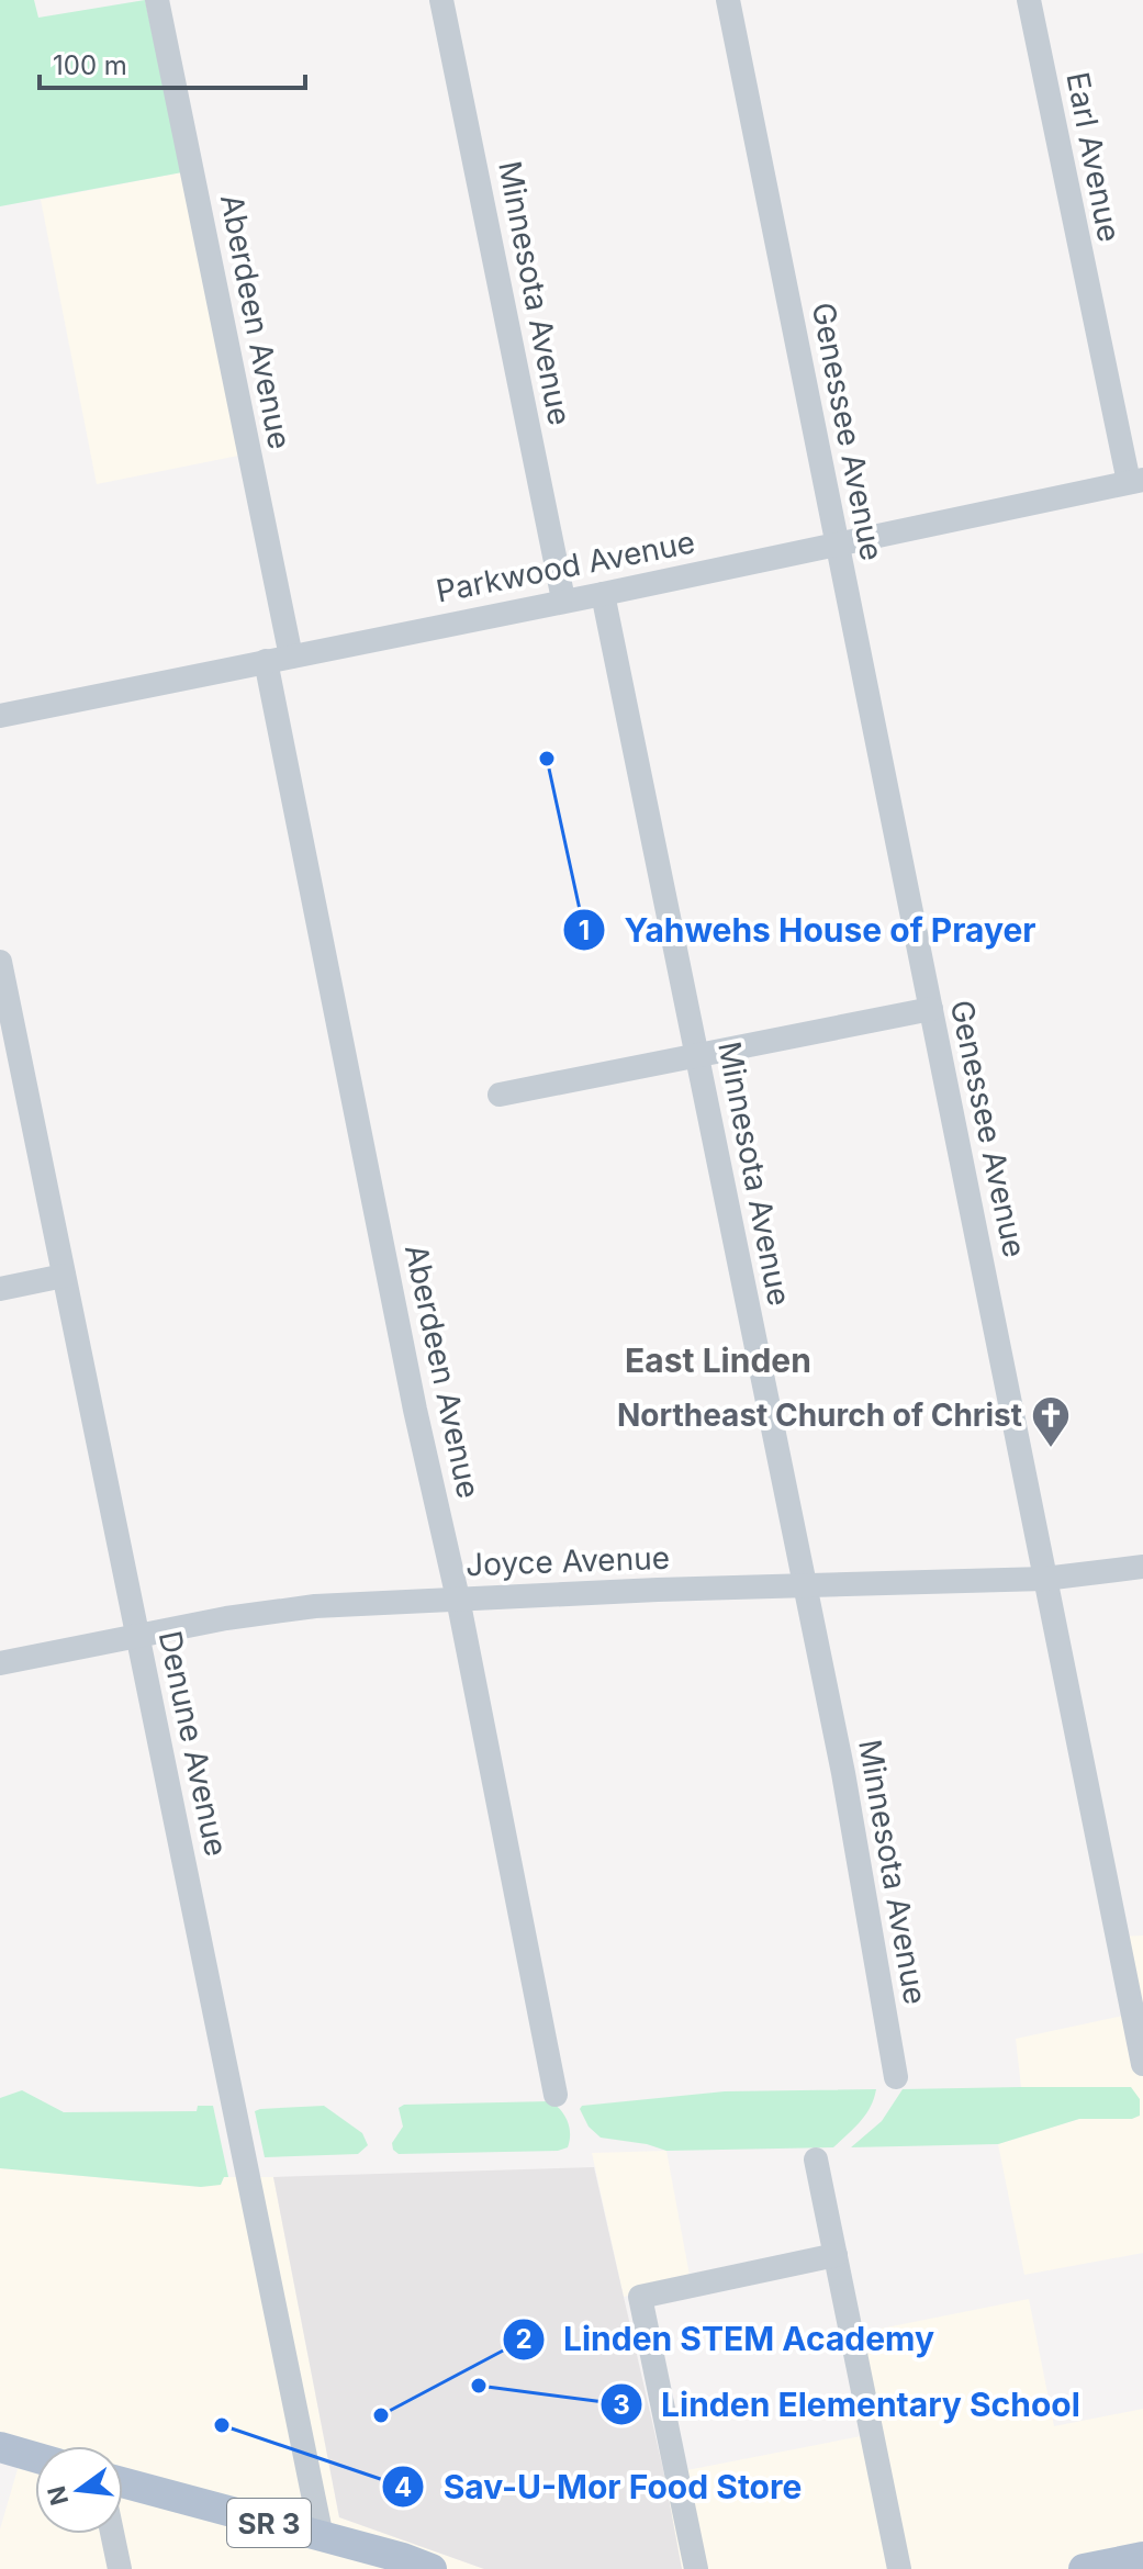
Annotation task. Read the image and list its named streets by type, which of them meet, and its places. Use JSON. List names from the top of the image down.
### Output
{
  "streets": {
    "main road": ["SR 3"],
    "street": [
      "Earl Avenue",
      "Minnesota Avenue",
      "Aberdeen Avenue",
      "Genessee Avenue",
      "Parkwood Avenue",
      "Joyce Avenue",
      "Denune Avenue"
    ]
  },
  "crossings": [
    ["Earl Avenue", "Parkwood Avenue"],
    ["Minnesota Avenue", "Parkwood Avenue"],
    ["Minnesota Avenue", "Joyce Avenue"],
    ["Aberdeen Avenue", "Parkwood Avenue"],
    ["Aberdeen Avenue", "Joyce Avenue"],
    ["Genessee Avenue", "Parkwood Avenue"],
    ["Genessee Avenue", "Joyce Avenue"],
    ["Joyce Avenue", "Denune Avenue"],
    ["Denune Avenue", "SR 3"]
  ],
  "districts": ["East Linden"],
  "places": {
    "other": [
      "Yahwehs House of Prayer",
      "Linden Elementary School",
      "Linden STEM Academy",
      "Sav-U-Mor Food Store"
    ],
    "church": ["Northeast Church of Christ"]
  },
  "scale_bar": "100 m",
  "north": "left"
}
